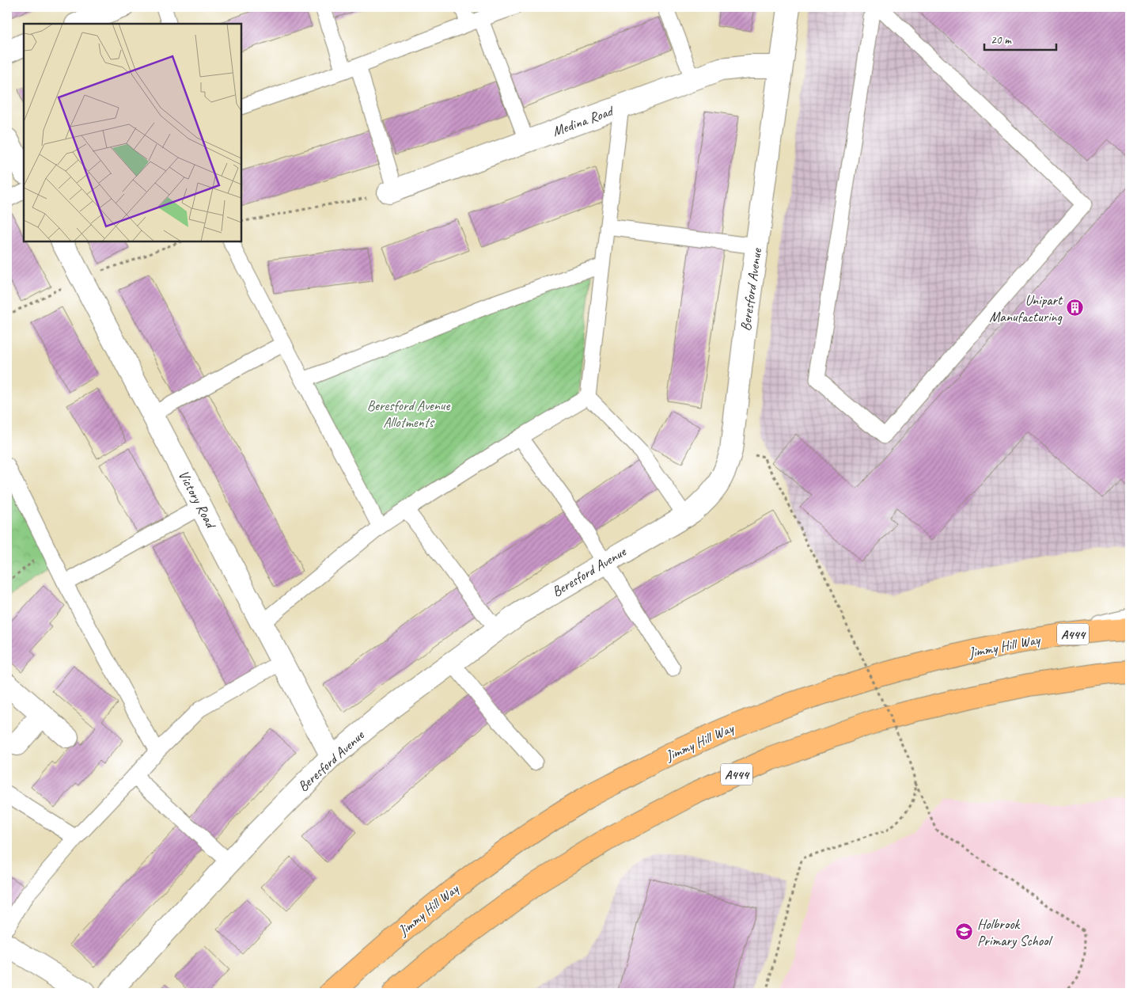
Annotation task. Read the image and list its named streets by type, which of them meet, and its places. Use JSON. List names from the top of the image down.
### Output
{
  "streets": {
    "highway": ["A444", "Jimmy Hill Way"],
    "street": ["Medina Road", "Beresford Avenue", "Victory Road"]
  },
  "crossings": [
    ["Medina Road", "Beresford Avenue"],
    ["Beresford Avenue", "Victory Road"]
  ],
  "parks": ["Beresford Avenue Allotments"],
  "places": {
    "building": ["Unipart Manufacturing"],
    "school or university": ["Holbrook Primary School"]
  },
  "scale_bar": "20 m"
}
